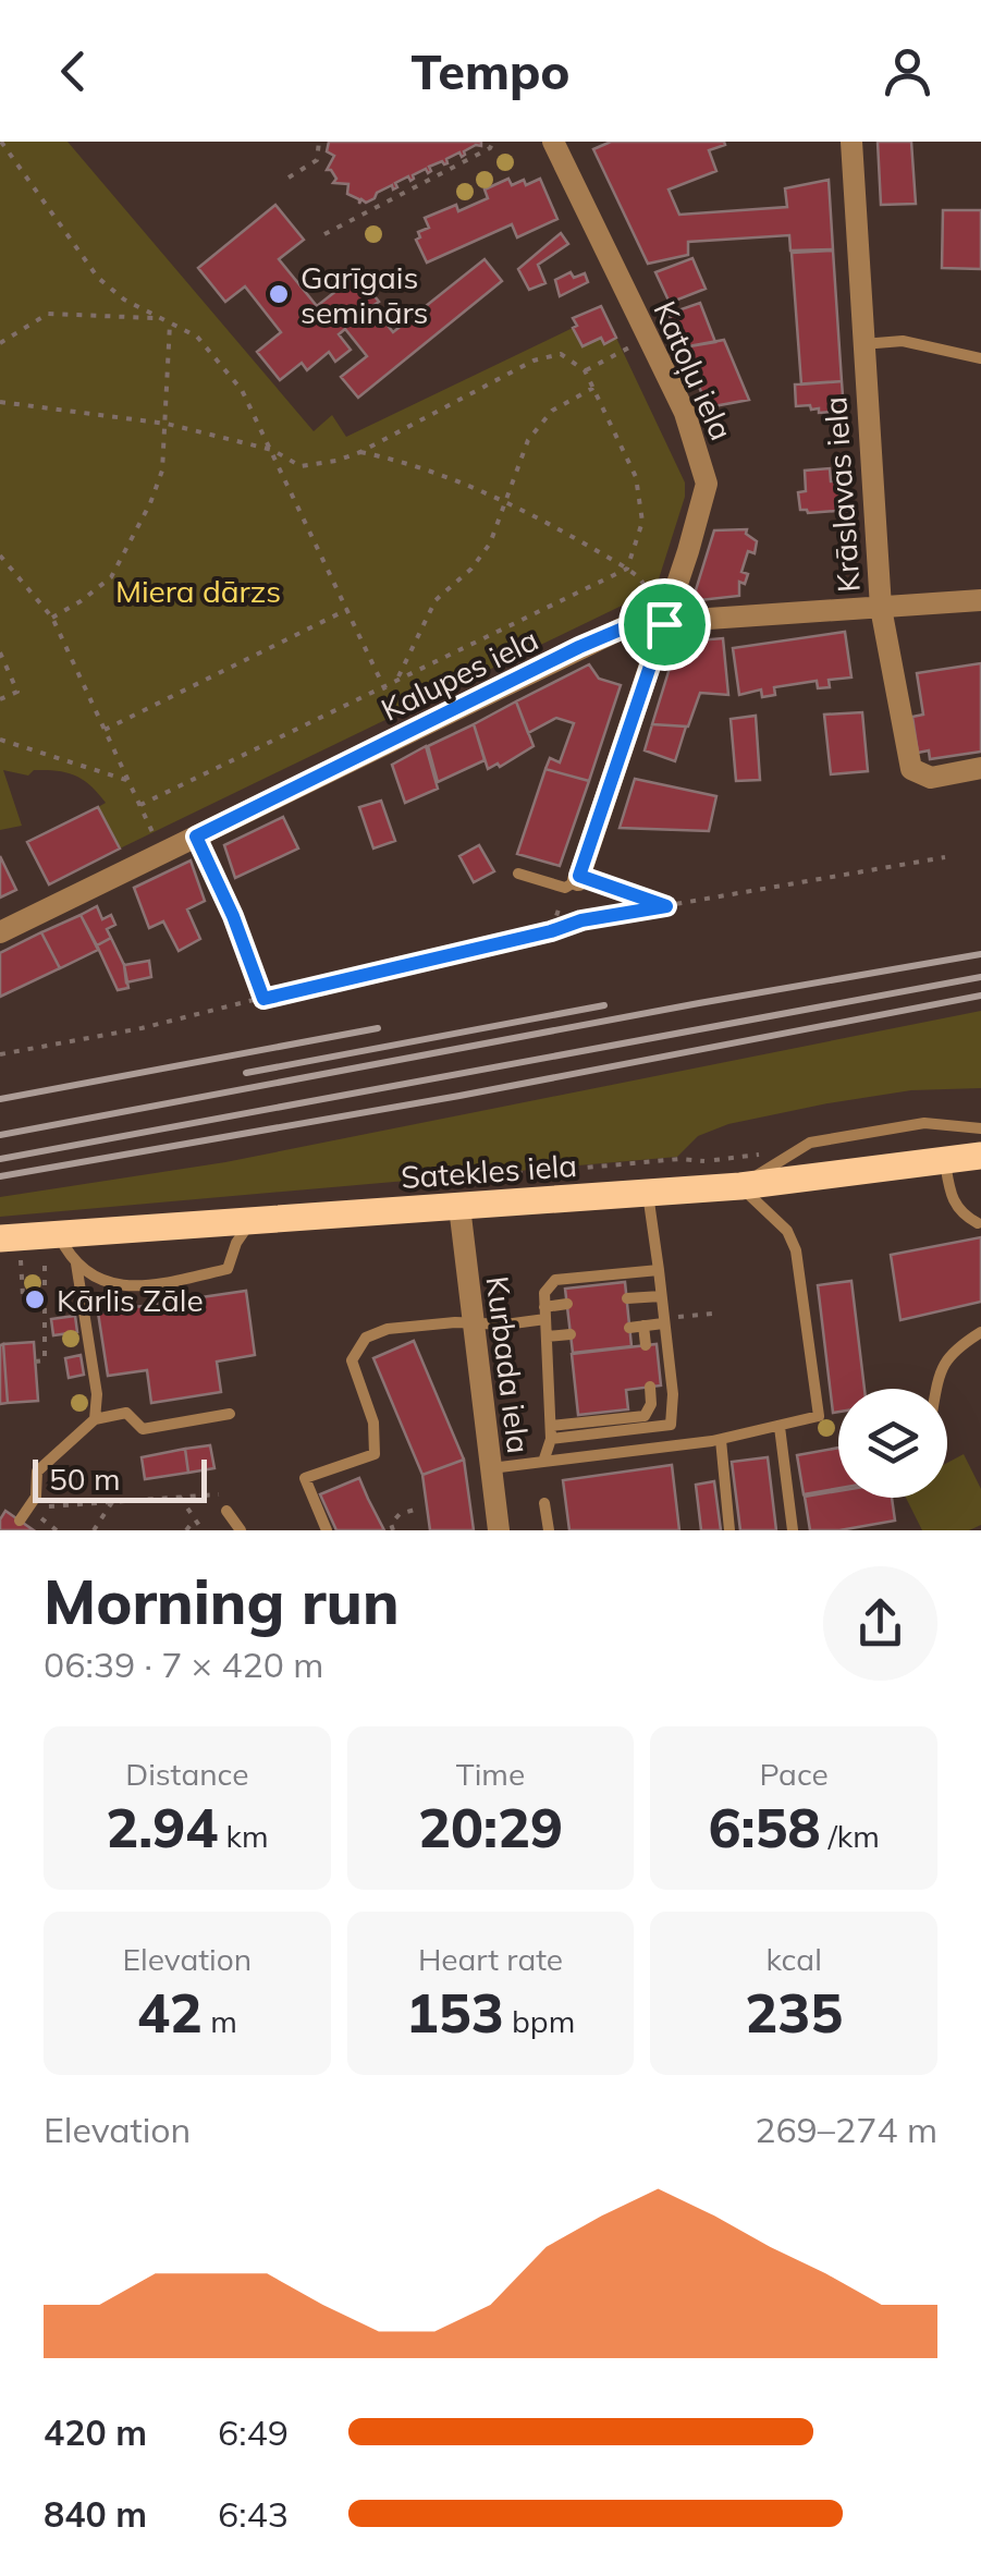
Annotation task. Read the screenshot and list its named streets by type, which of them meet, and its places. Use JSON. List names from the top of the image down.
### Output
{
  "streets": {
    "main road": ["Satekles iela"],
    "street": [
      "Katoļu iela",
      "Krāslavas iela",
      "Kalupes iela",
      "Kurbada iela"
    ]
  },
  "crossings": [
    ["Katoļu iela", "Kalupes iela"],
    ["Krāslavas iela", "Kalupes iela"],
    ["Satekles iela", "Kurbada iela"]
  ],
  "parks": ["Miera dārzs"],
  "places": ["Garīgais seminārs", "Kārlis Zāle"],
  "scale_bar": "50 m",
  "page": {
    "header": "Tempo",
    "scale": "50 m",
    "heading": ["Morning run", "06:39 · 7 × 420 m"],
    "stats": [
      ["Distance", "2.94 km"],
      ["Time", "20:29"],
      ["Pace", "6:58 /km"],
      ["Elevation", "42 m"],
      ["Heart rate", "153 bpm"],
      ["kcal", "235"]
    ],
    "chart": ["Elevation", "269–274 m"],
    "list": [
      {
        "name": "420 m",
        "note": "6:49"
      },
      {
        "name": "840 m",
        "note": "6:43"
      }
    ]
  }
}
